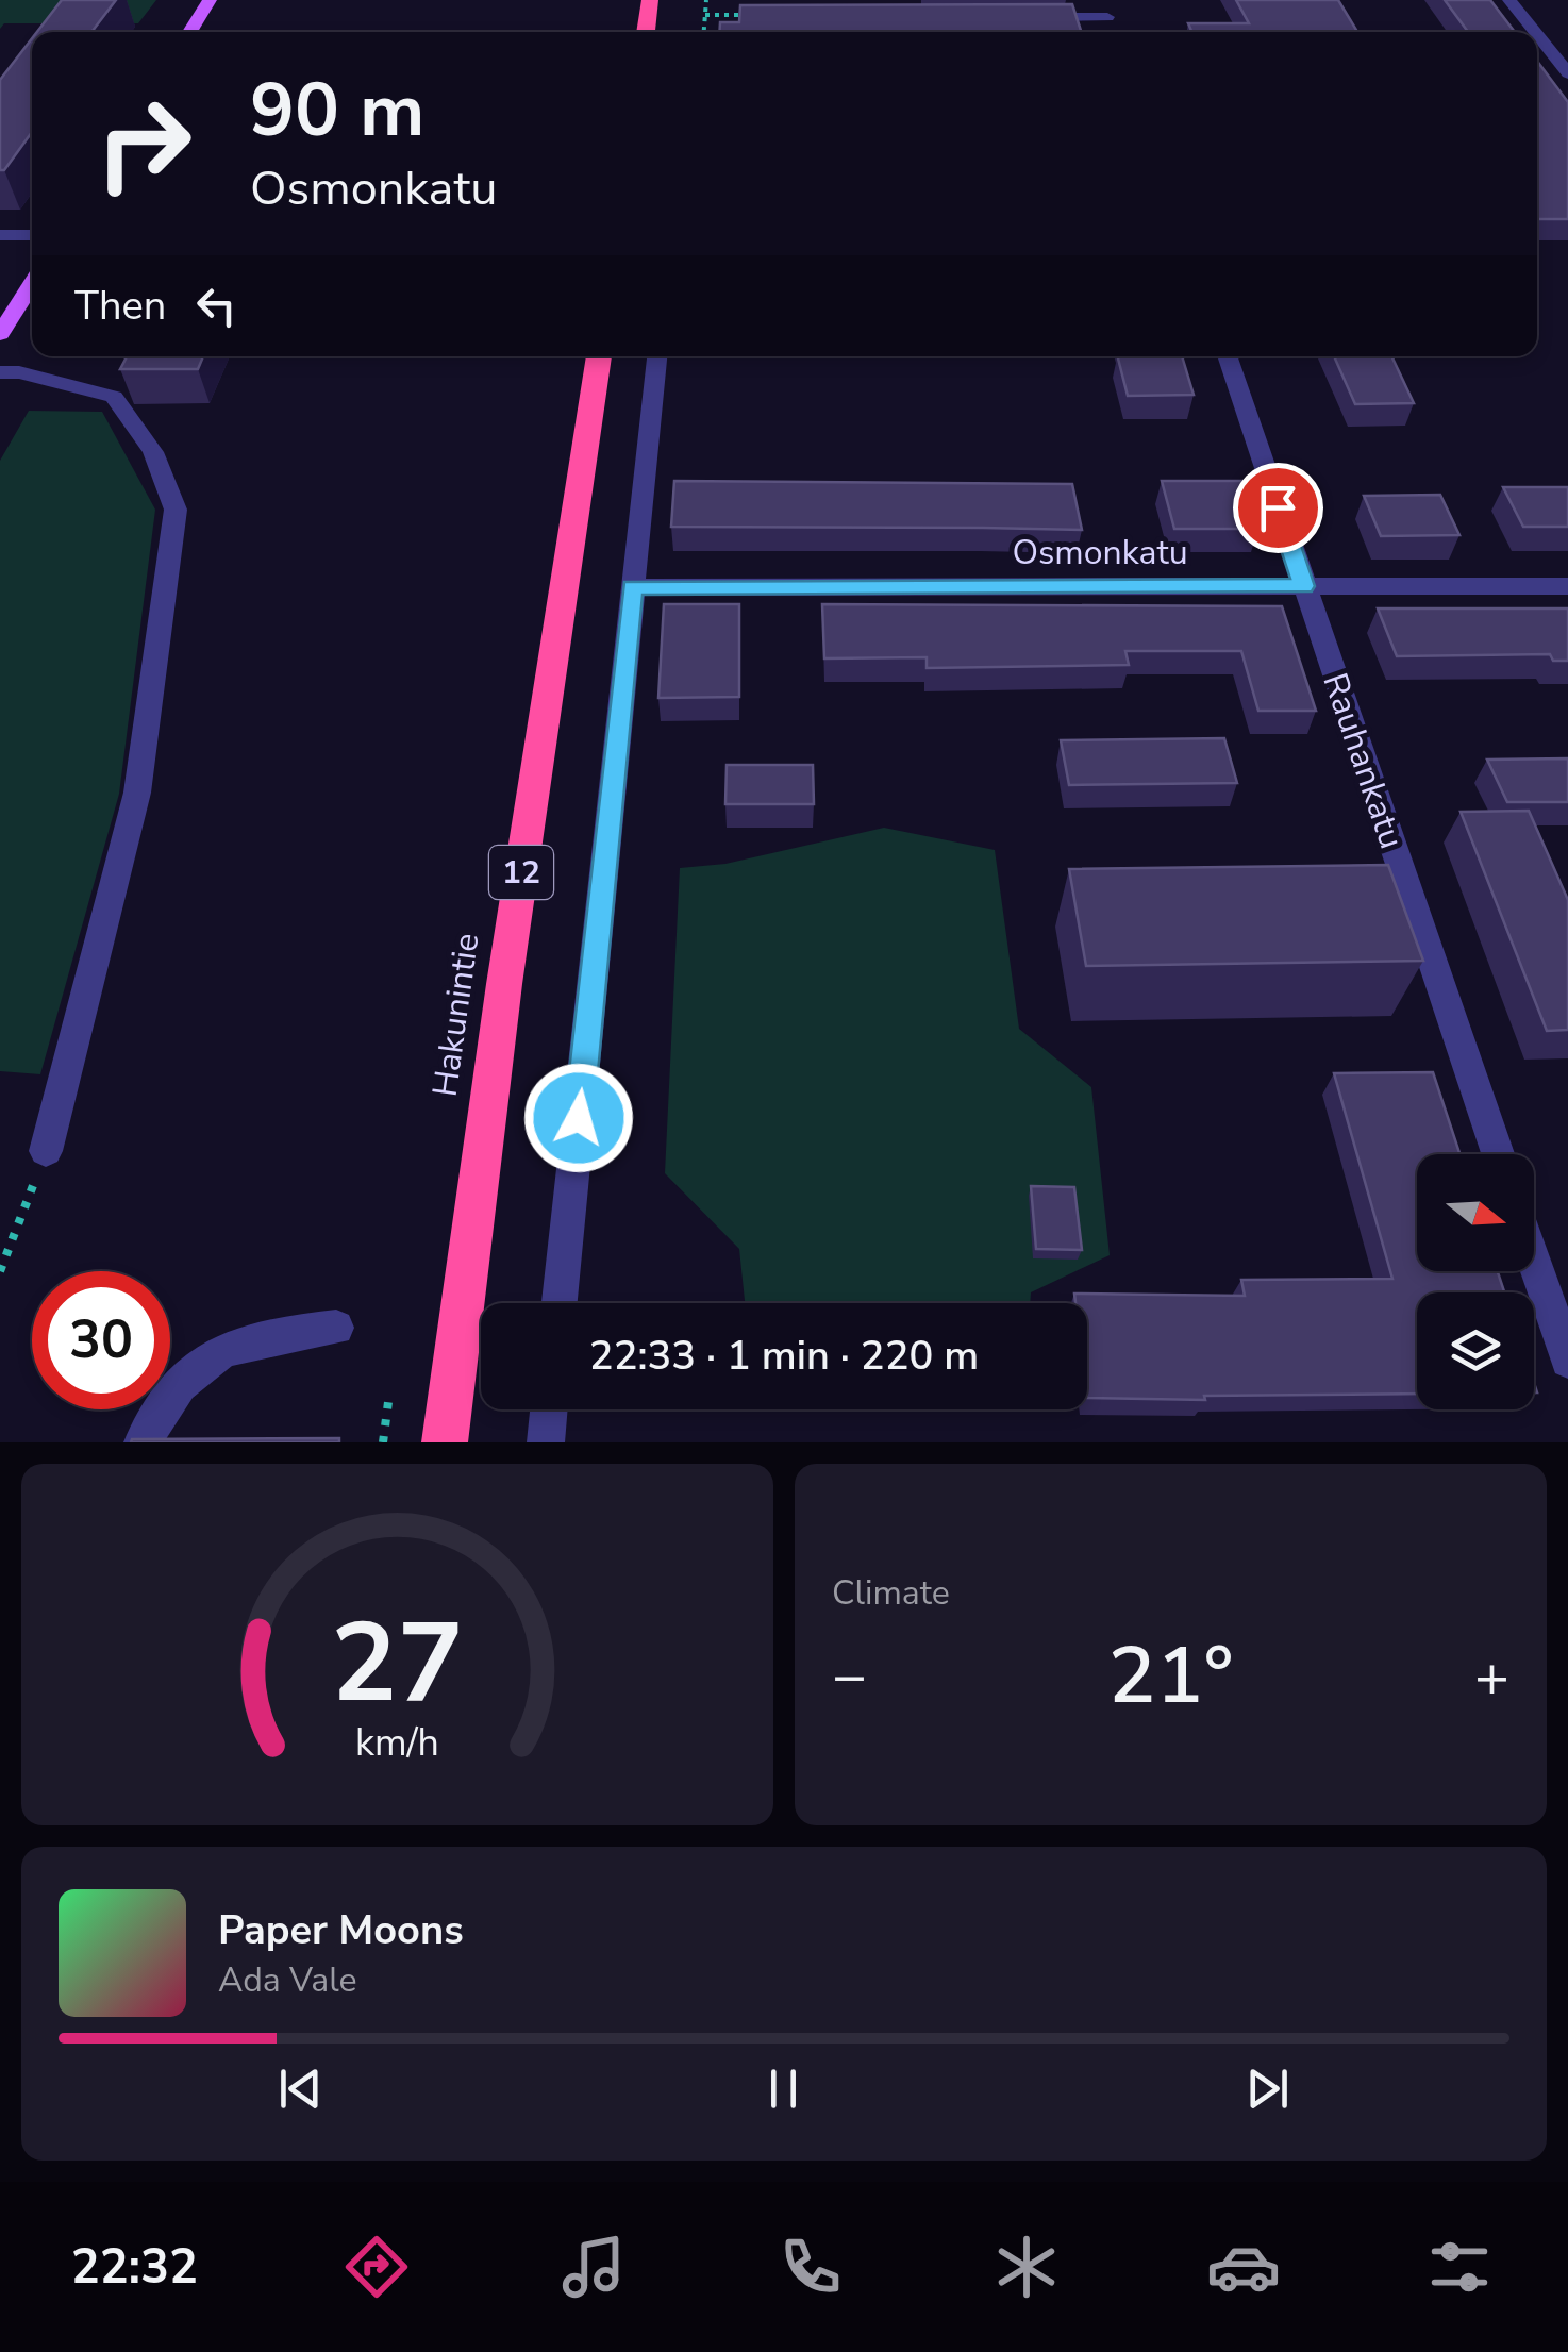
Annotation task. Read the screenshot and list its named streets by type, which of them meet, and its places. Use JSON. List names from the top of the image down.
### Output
{
  "streets": {
    "highway": ["12", "Hakunintie"],
    "street": ["Osmonkatu", "Rauhankatu"]
  },
  "crossings": [
    ["Osmonkatu", "Rauhankatu"]
  ],
  "north": "right",
  "page": {
    "turn": ["90 m", "Osmonkatu"],
    "then": "Then",
    "limit": "30",
    "trip": "22:33 · 1 min · 220 m",
    "tile": "Climate",
    "heat": ["−", "21°", "+"],
    "song": ["Paper Moons", "Ada Vale"],
    "tabs": "22:32",
    "gauge": ["27", "km/h"]
  }
}
